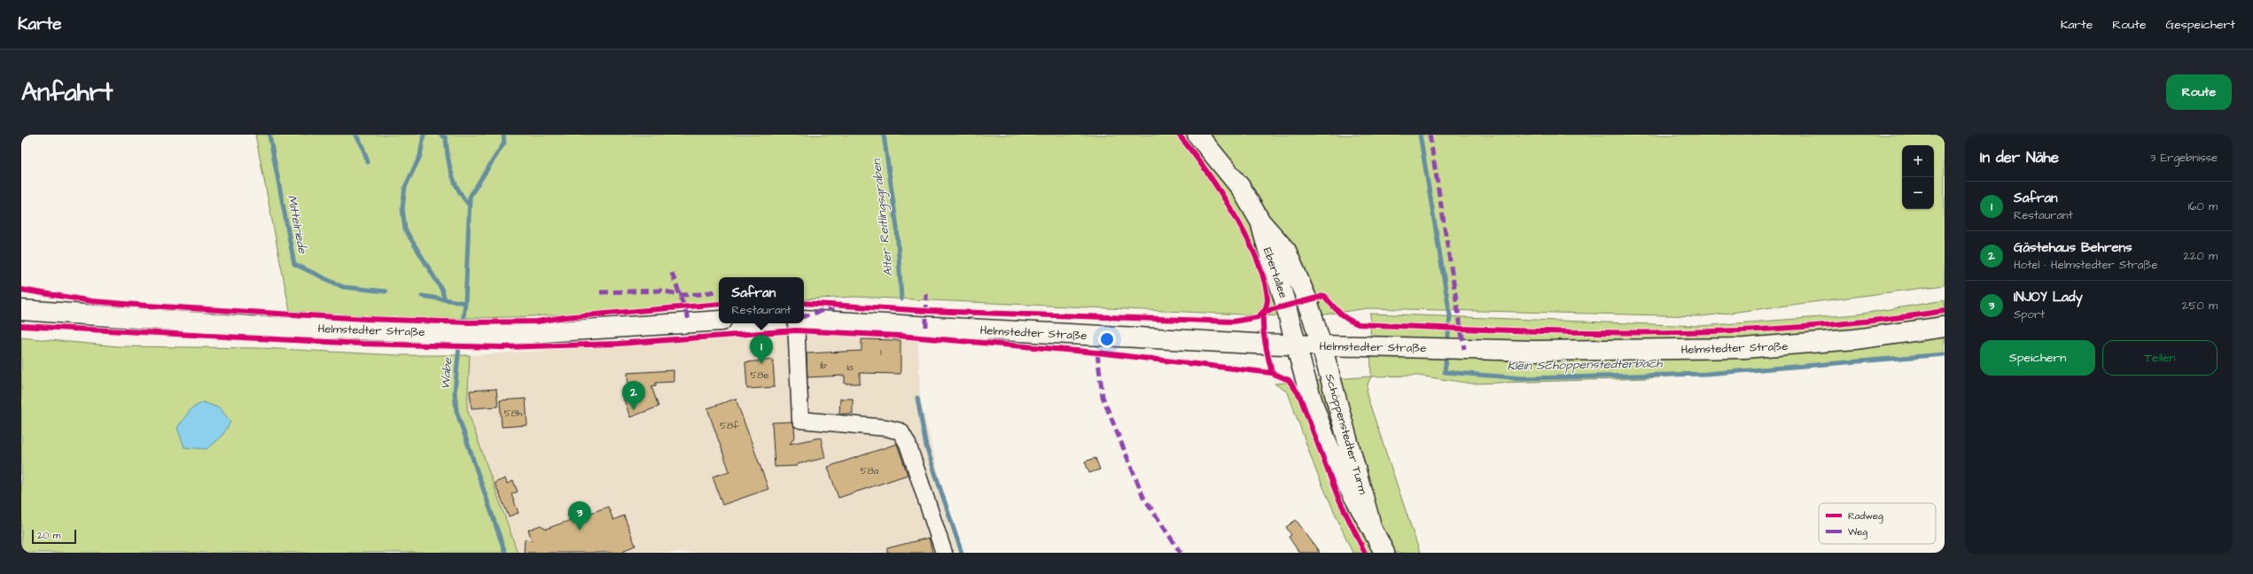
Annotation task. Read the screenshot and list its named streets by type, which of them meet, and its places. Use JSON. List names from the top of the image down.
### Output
{
  "streets": {
    "street": ["Ebertallee", "Helmstedter Straße", "Schöppenstedter Turm"]
  },
  "crossings": [
    ["Ebertallee", "Helmstedter Straße"],
    ["Ebertallee", "Schöppenstedter Turm"],
    ["Helmstedter Straße", "Schöppenstedter Turm"]
  ],
  "water": [
    "Alter Reitlingsgraben",
    "Mittelriede",
    "Klein Schöppenstedterbach",
    "Wabe"
  ],
  "house_numbers": [
    "1",
    "1b",
    "1a",
    "58e",
    "58h",
    "58f",
    "58a"
  ],
  "legend": ["Radweg", "Weg"],
  "scale_bar": "20 m",
  "page": {
    "header": "Karte",
    "nav": ["Karte", "Route", "Gespeichert"],
    "buttons": [
      "Route",
      ["Speichern", "Teilen"]
    ],
    "title": "Anfahrt",
    "heading": ["In der Nähe", "3 Ergebnisse"],
    "map_buttons": ["+", "−"],
    "list": [
      {
        "mark": "1",
        "name": "Safran",
        "note": "Restaurant",
        "value": "160 m"
      },
      {
        "mark": "2",
        "name": "Gästehaus Behrens",
        "note": "Hotel · Helmstedter Straße",
        "value": "220 m"
      },
      {
        "mark": "3",
        "name": "INJOY Lady",
        "note": "Sport",
        "value": "250 m"
      }
    ],
    "popup": ["Safran", "Restaurant"],
    "pins": ["1", "2", "3"],
    "scale": "20 m"
  }
}
